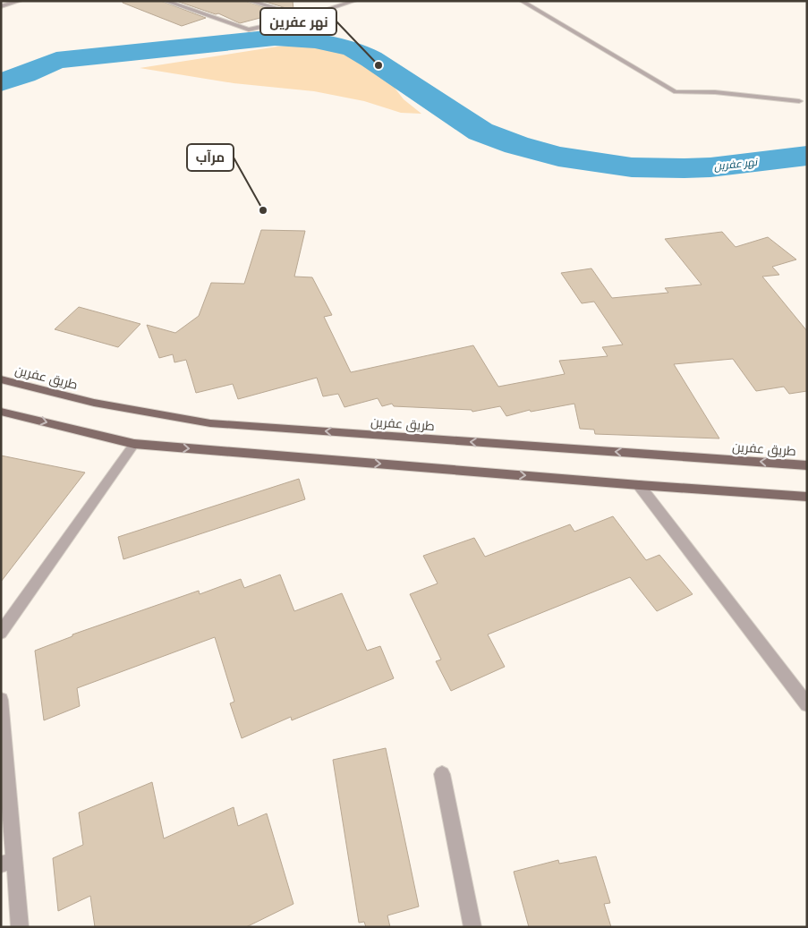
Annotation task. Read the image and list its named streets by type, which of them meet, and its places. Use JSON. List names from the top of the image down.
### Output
{
  "streets": {
    "main road": ["طريق عفرين"]
  },
  "water": ["نهر عفرين"],
  "places": ["نهر عفرين", "مرآب"]
}
